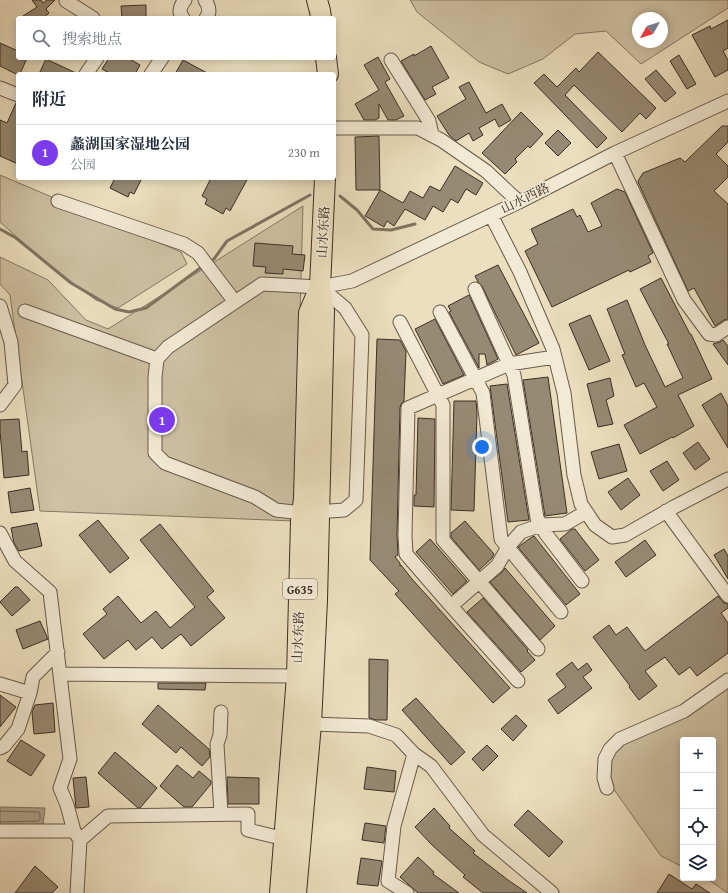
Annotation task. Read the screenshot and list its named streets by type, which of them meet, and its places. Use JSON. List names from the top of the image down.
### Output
{
  "streets": {
    "highway": ["山水东路", "G635"],
    "street": ["山水西路"]
  },
  "crossings": [
    ["山水西路", "山水东路"]
  ],
  "north": "bottom left",
  "page": {
    "search": "搜索地点",
    "heading": "附近",
    "list": [
      {
        "mark": "1",
        "name": "蠡湖国家湿地公园",
        "note": "公园",
        "value": "230 m"
      }
    ],
    "pins": "1",
    "map_buttons": ["+", "−"]
  }
}
